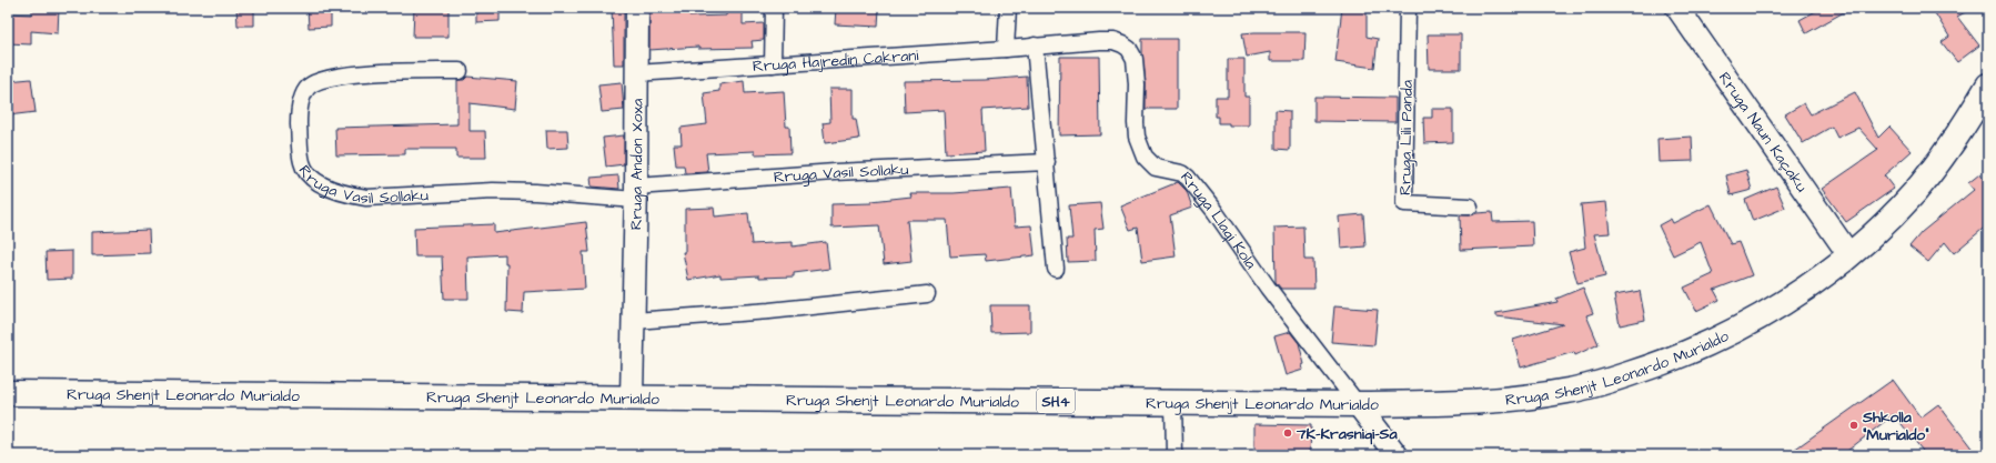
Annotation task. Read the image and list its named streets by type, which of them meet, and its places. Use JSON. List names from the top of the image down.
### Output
{
  "streets": {
    "main road": ["Rruga Shenjt Leonardo Murialdo", "SH4"],
    "street": [
      "Rruga Hajredin Cakrani",
      "Rruga Naun Kaçaku",
      "Rruga Lili Panda",
      "Rruga Andon Xoxa",
      "Rruga Vasil Sollaku",
      "Rruga Llaqi Kola"
    ]
  },
  "crossings": [
    ["Rruga Hajredin Cakrani", "Rruga Andon Xoxa"],
    ["Rruga Hajredin Cakrani", "Rruga Llaqi Kola"],
    ["Rruga Naun Kaçaku", "Rruga Shenjt Leonardo Murialdo"],
    ["Rruga Andon Xoxa", "Rruga Vasil Sollaku"],
    ["Rruga Andon Xoxa", "Rruga Shenjt Leonardo Murialdo"],
    ["Rruga Llaqi Kola", "Rruga Shenjt Leonardo Murialdo"]
  ],
  "places": ["Shkolla \"Murialdo\"", "7K-Krasniqi-Sa"]
}
